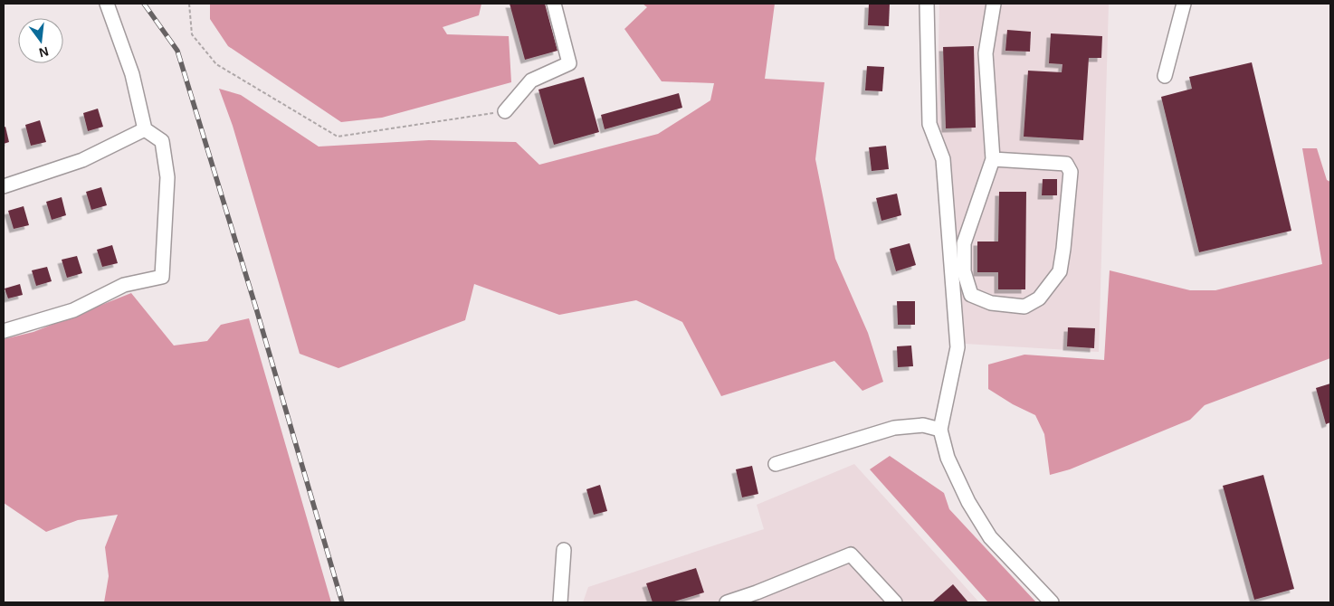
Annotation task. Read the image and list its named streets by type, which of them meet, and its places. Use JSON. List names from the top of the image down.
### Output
{
  "north": "bottom"
}
